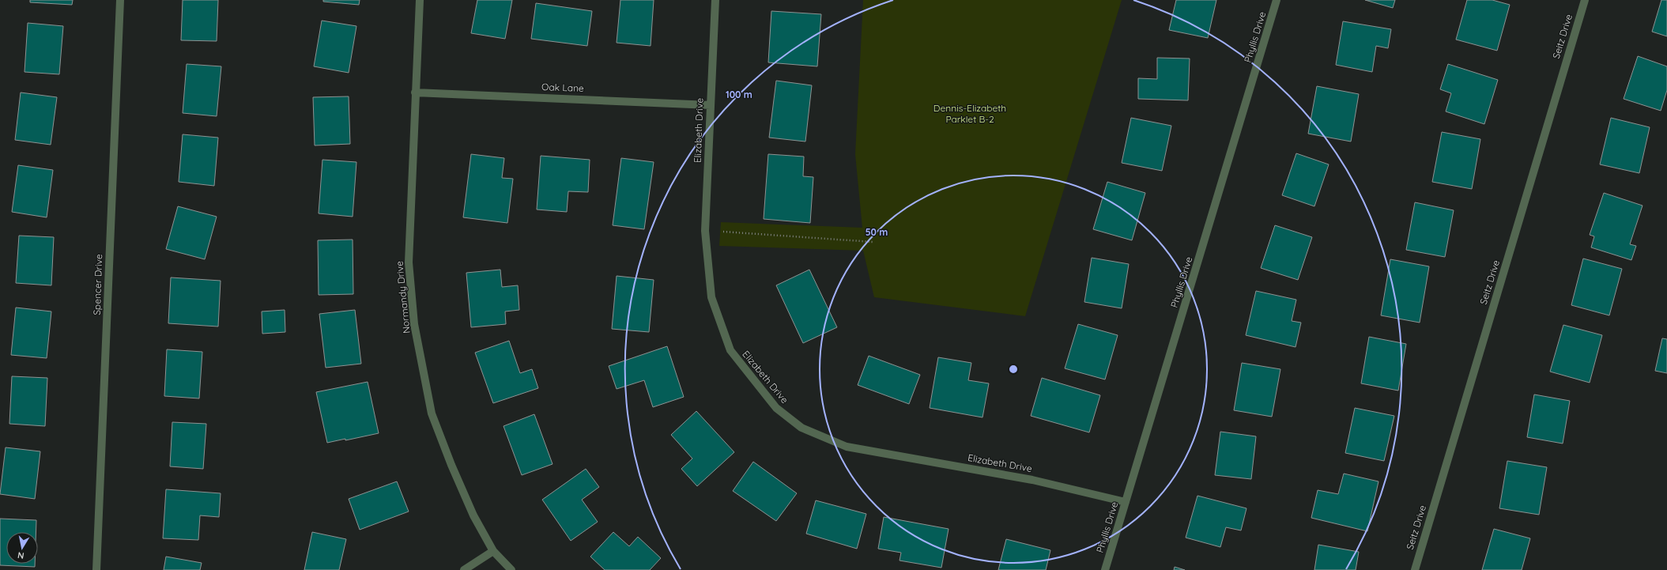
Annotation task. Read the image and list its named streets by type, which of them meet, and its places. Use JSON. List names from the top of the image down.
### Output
{
  "streets": {
    "street": [
      "Seitz Drive",
      "Phyllis Drive",
      "Oak Lane",
      "Elizabeth Drive",
      "Spencer Drive",
      "Normandy Drive"
    ]
  },
  "crossings": [
    ["Phyllis Drive", "Elizabeth Drive"],
    ["Oak Lane", "Elizabeth Drive"],
    ["Oak Lane", "Normandy Drive"]
  ],
  "parks": ["Dennis-Elizabeth Parklet B-2"],
  "north": "bottom",
  "rings": ["100 m", "50 m"]
}
